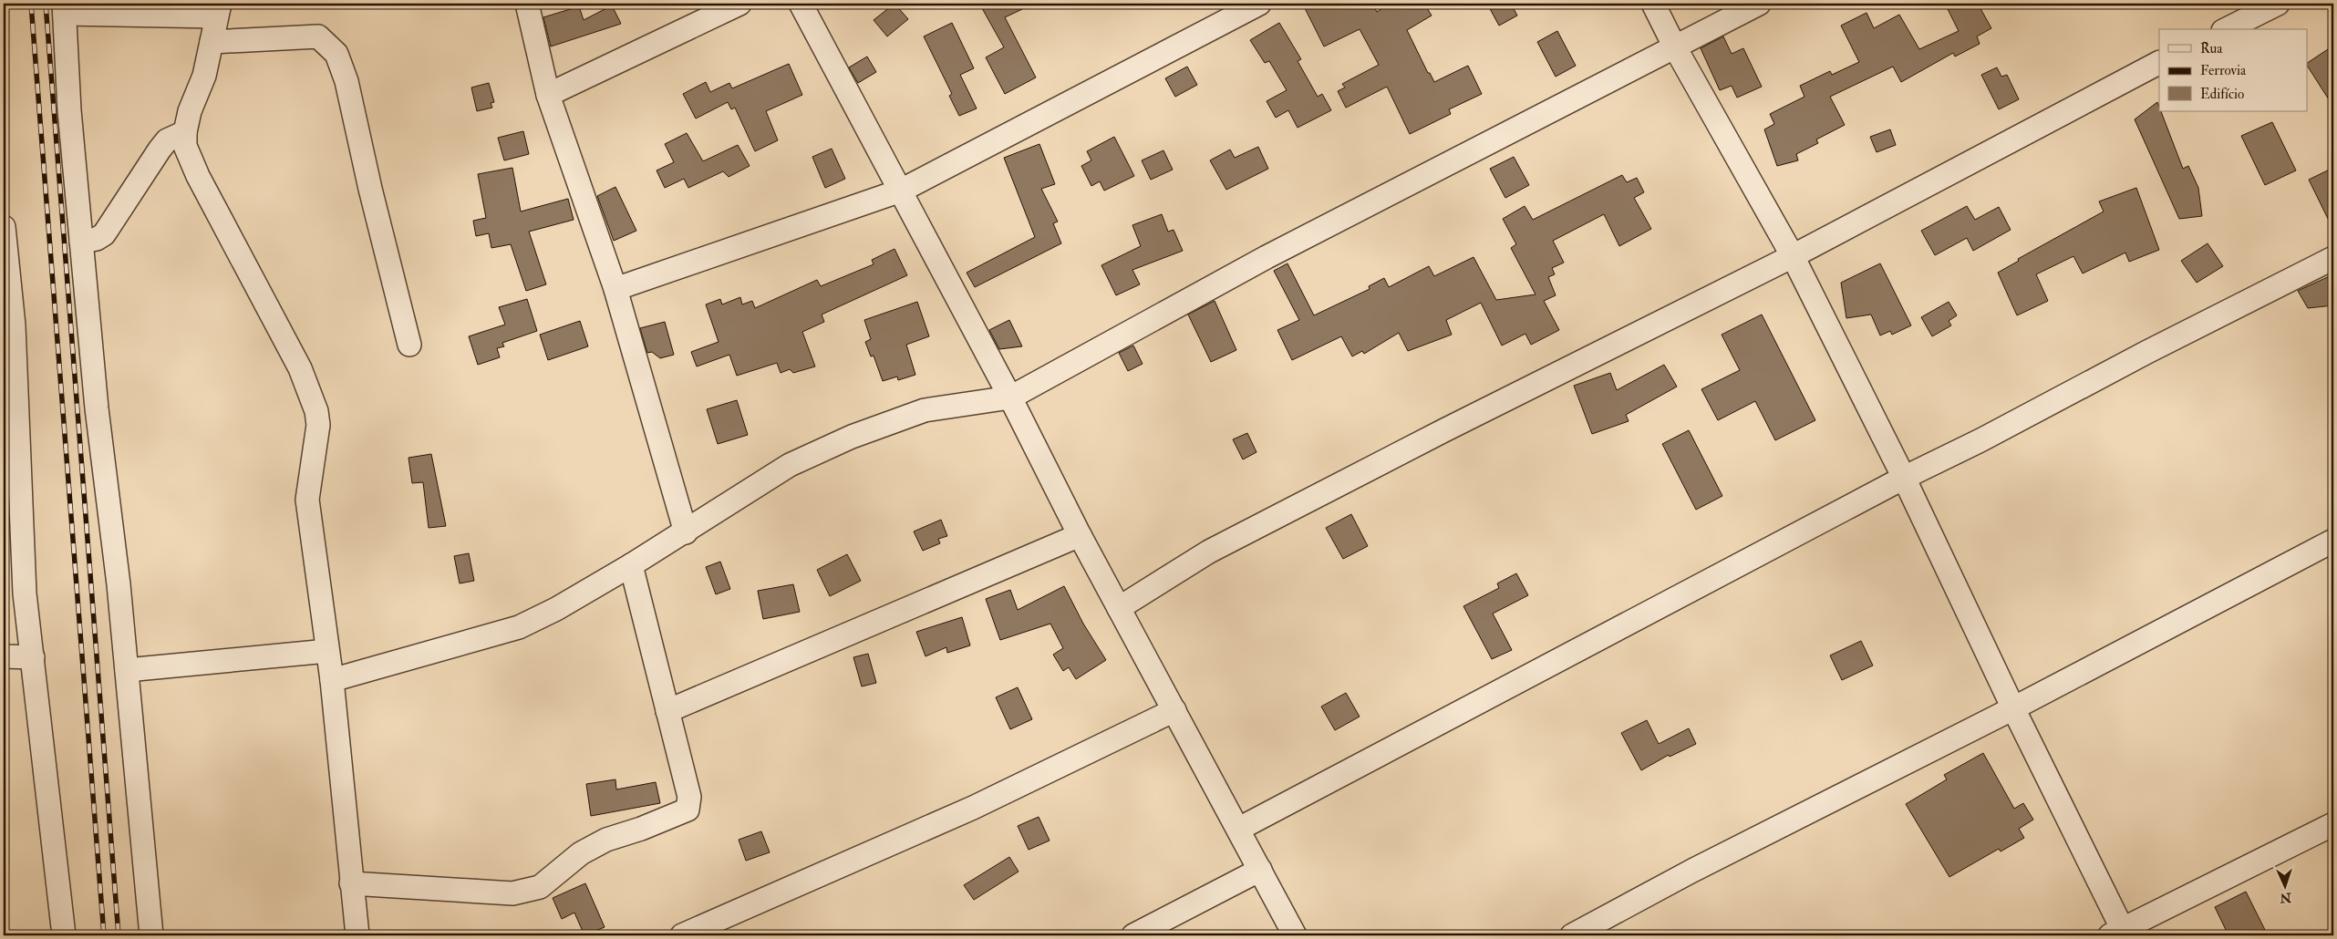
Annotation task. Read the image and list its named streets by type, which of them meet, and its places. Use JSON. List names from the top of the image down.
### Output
{
  "legend": ["Rua", "Ferrovia", "Edifício"],
  "north": "bottom"
}
